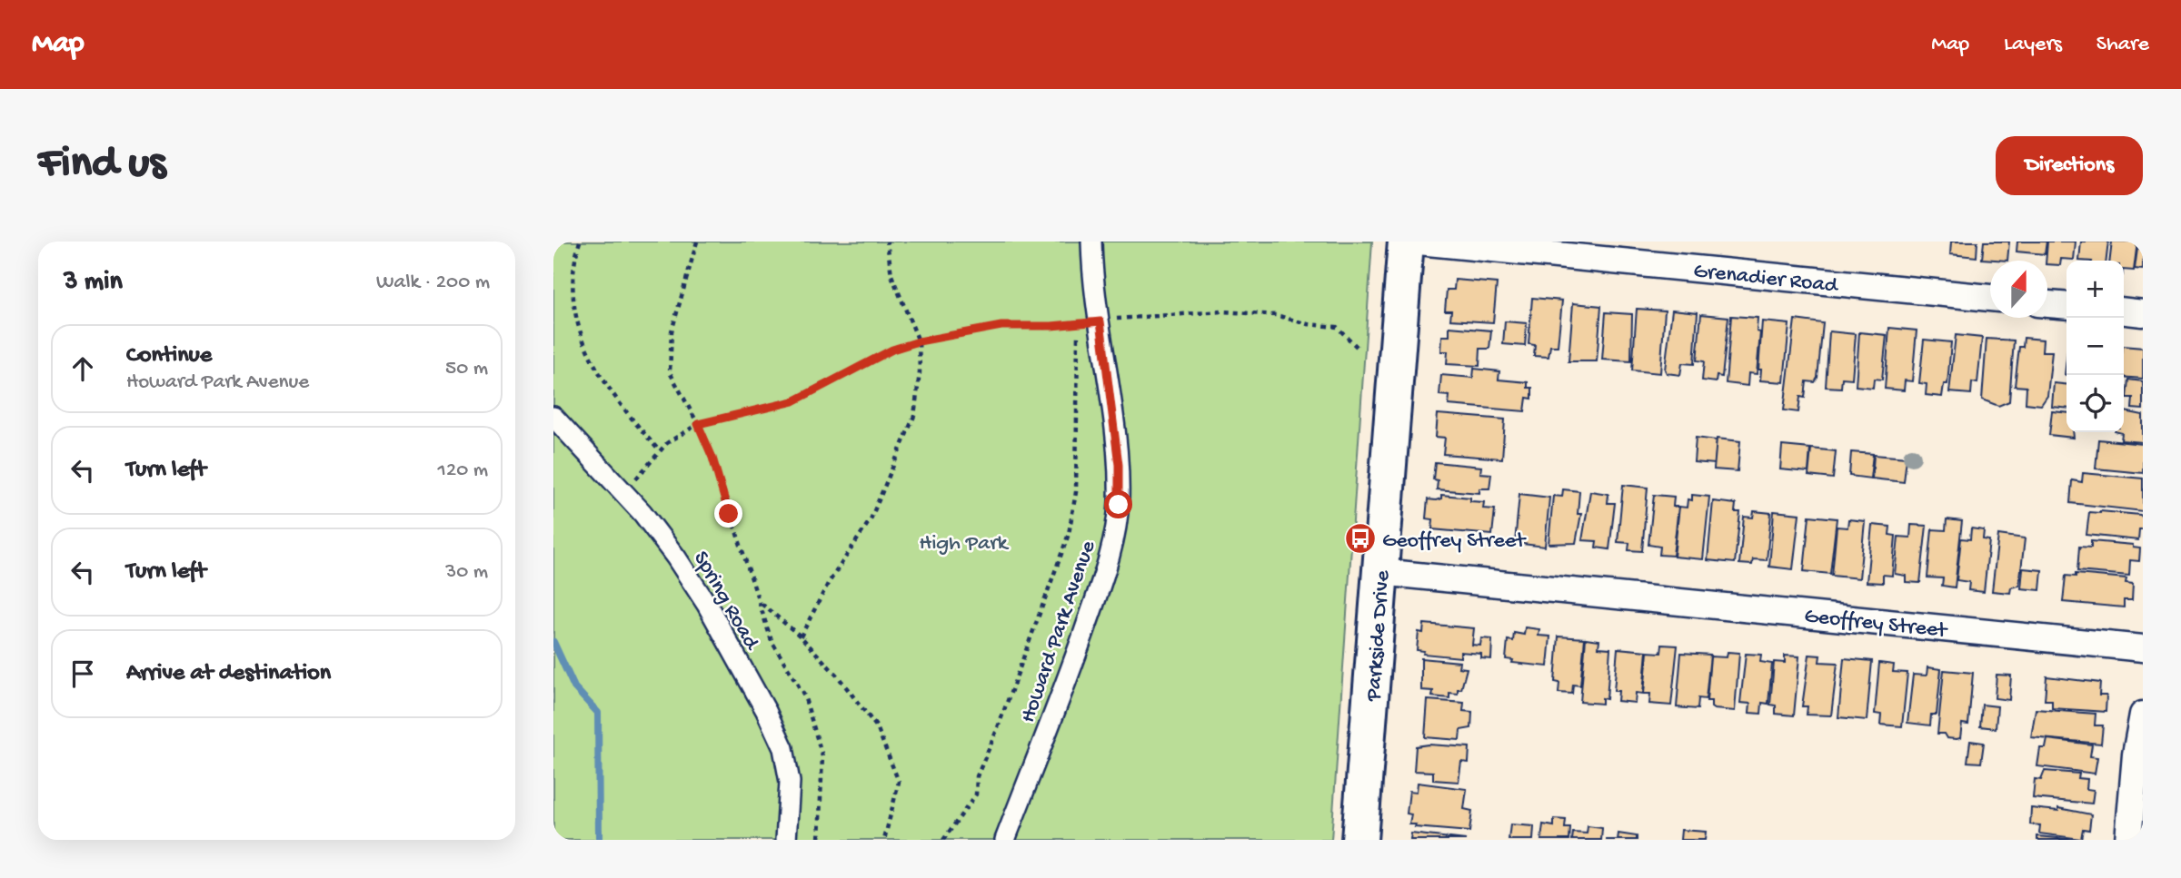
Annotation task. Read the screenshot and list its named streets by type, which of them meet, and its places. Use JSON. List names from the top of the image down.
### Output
{
  "streets": {
    "main road": ["Parkside Drive"],
    "street": [
      "Grenadier Road",
      "Spring Road",
      "Geoffrey Street",
      "Howard Park Avenue"
    ]
  },
  "crossings": [
    ["Geoffrey Street", "Parkside Drive"]
  ],
  "parks": ["High Park"],
  "places": {
    "bus stop": ["Geoffrey Street"]
  },
  "north": "top",
  "page": {
    "header": "Map",
    "nav": ["Map", "Layers", "Share"],
    "buttons": "Directions",
    "title": "Find us",
    "heading": ["3 min", "Walk · 200 m"],
    "map_buttons": ["+", "−"],
    "list": [
      ["Continue", "Howard Park Avenue", "50 m"],
      ["Turn left", "120 m"],
      ["Turn left", "30 m"],
      "Arrive at destination"
    ]
  }
}
